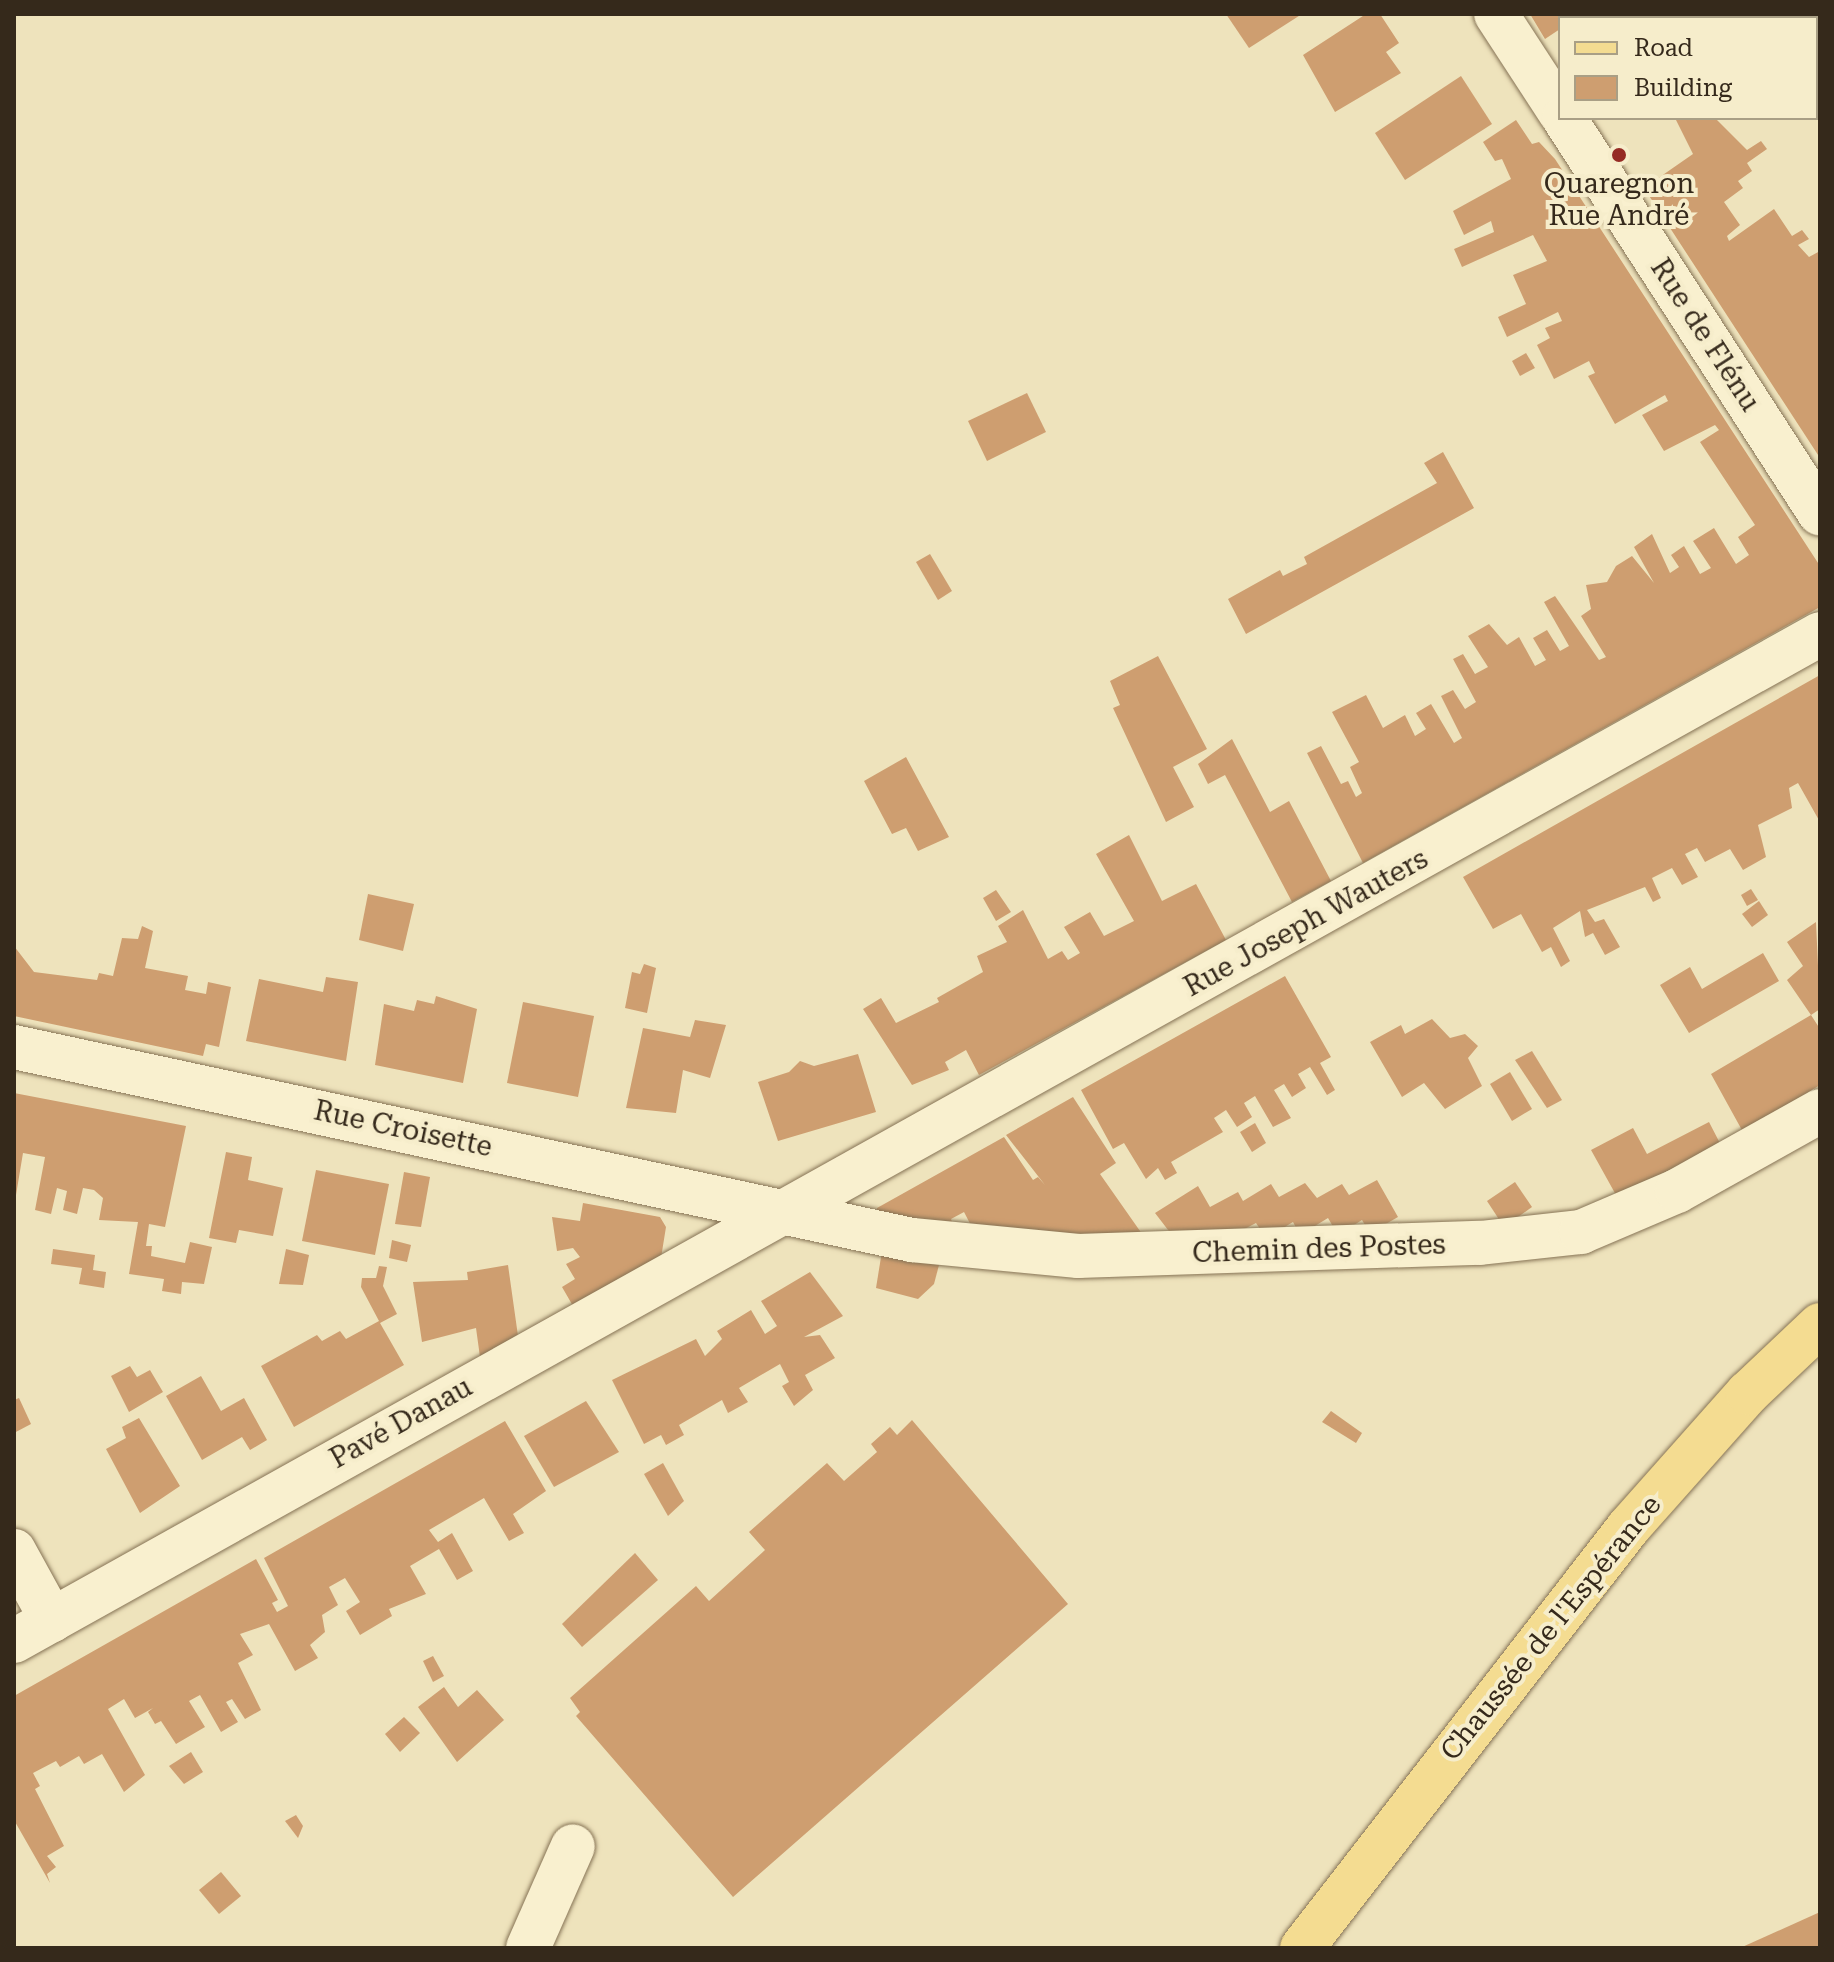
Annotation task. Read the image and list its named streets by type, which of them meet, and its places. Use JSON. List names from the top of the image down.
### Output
{
  "streets": {
    "main road": ["Chaussée de l'Espérance"],
    "street": [
      "Rue de Flénu",
      "Rue Joseph Wauters",
      "Rue Croisette",
      "Chemin des Postes",
      "Pavé Danau"
    ]
  },
  "crossings": [
    ["Rue Joseph Wauters", "Rue Croisette"],
    ["Rue Joseph Wauters", "Chemin des Postes"],
    ["Rue Joseph Wauters", "Pavé Danau"],
    ["Rue Croisette", "Chemin des Postes"],
    ["Rue Croisette", "Pavé Danau"],
    ["Chemin des Postes", "Pavé Danau"]
  ],
  "places": ["Quaregnon Rue André"],
  "legend": ["Road", "Building"]
}
